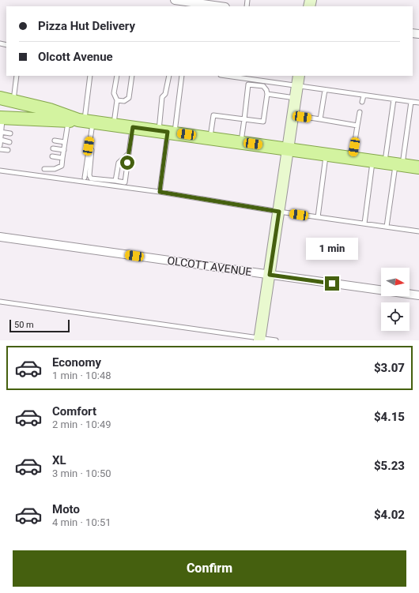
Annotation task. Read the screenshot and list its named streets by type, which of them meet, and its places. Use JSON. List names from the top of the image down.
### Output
{
  "streets": {
    "street": ["OLCOTT AVENUE"]
  },
  "scale_bar": "50 m",
  "north": "right",
  "page": {
    "banner": ["Pizza Hut Delivery", "Olcott Avenue"],
    "bubble": "1 min",
    "scale": "50 m",
    "list": [
      {
        "name": "Economy",
        "note": "1 min · 10:48",
        "value": "$3.07"
      },
      {
        "name": "Comfort",
        "note": "2 min · 10:49",
        "value": "$4.15"
      },
      {
        "name": "XL",
        "note": "3 min · 10:50",
        "value": "$5.23"
      },
      {
        "name": "Moto",
        "note": "4 min · 10:51",
        "value": "$4.02"
      }
    ],
    "buttons": "Confirm"
  }
}
